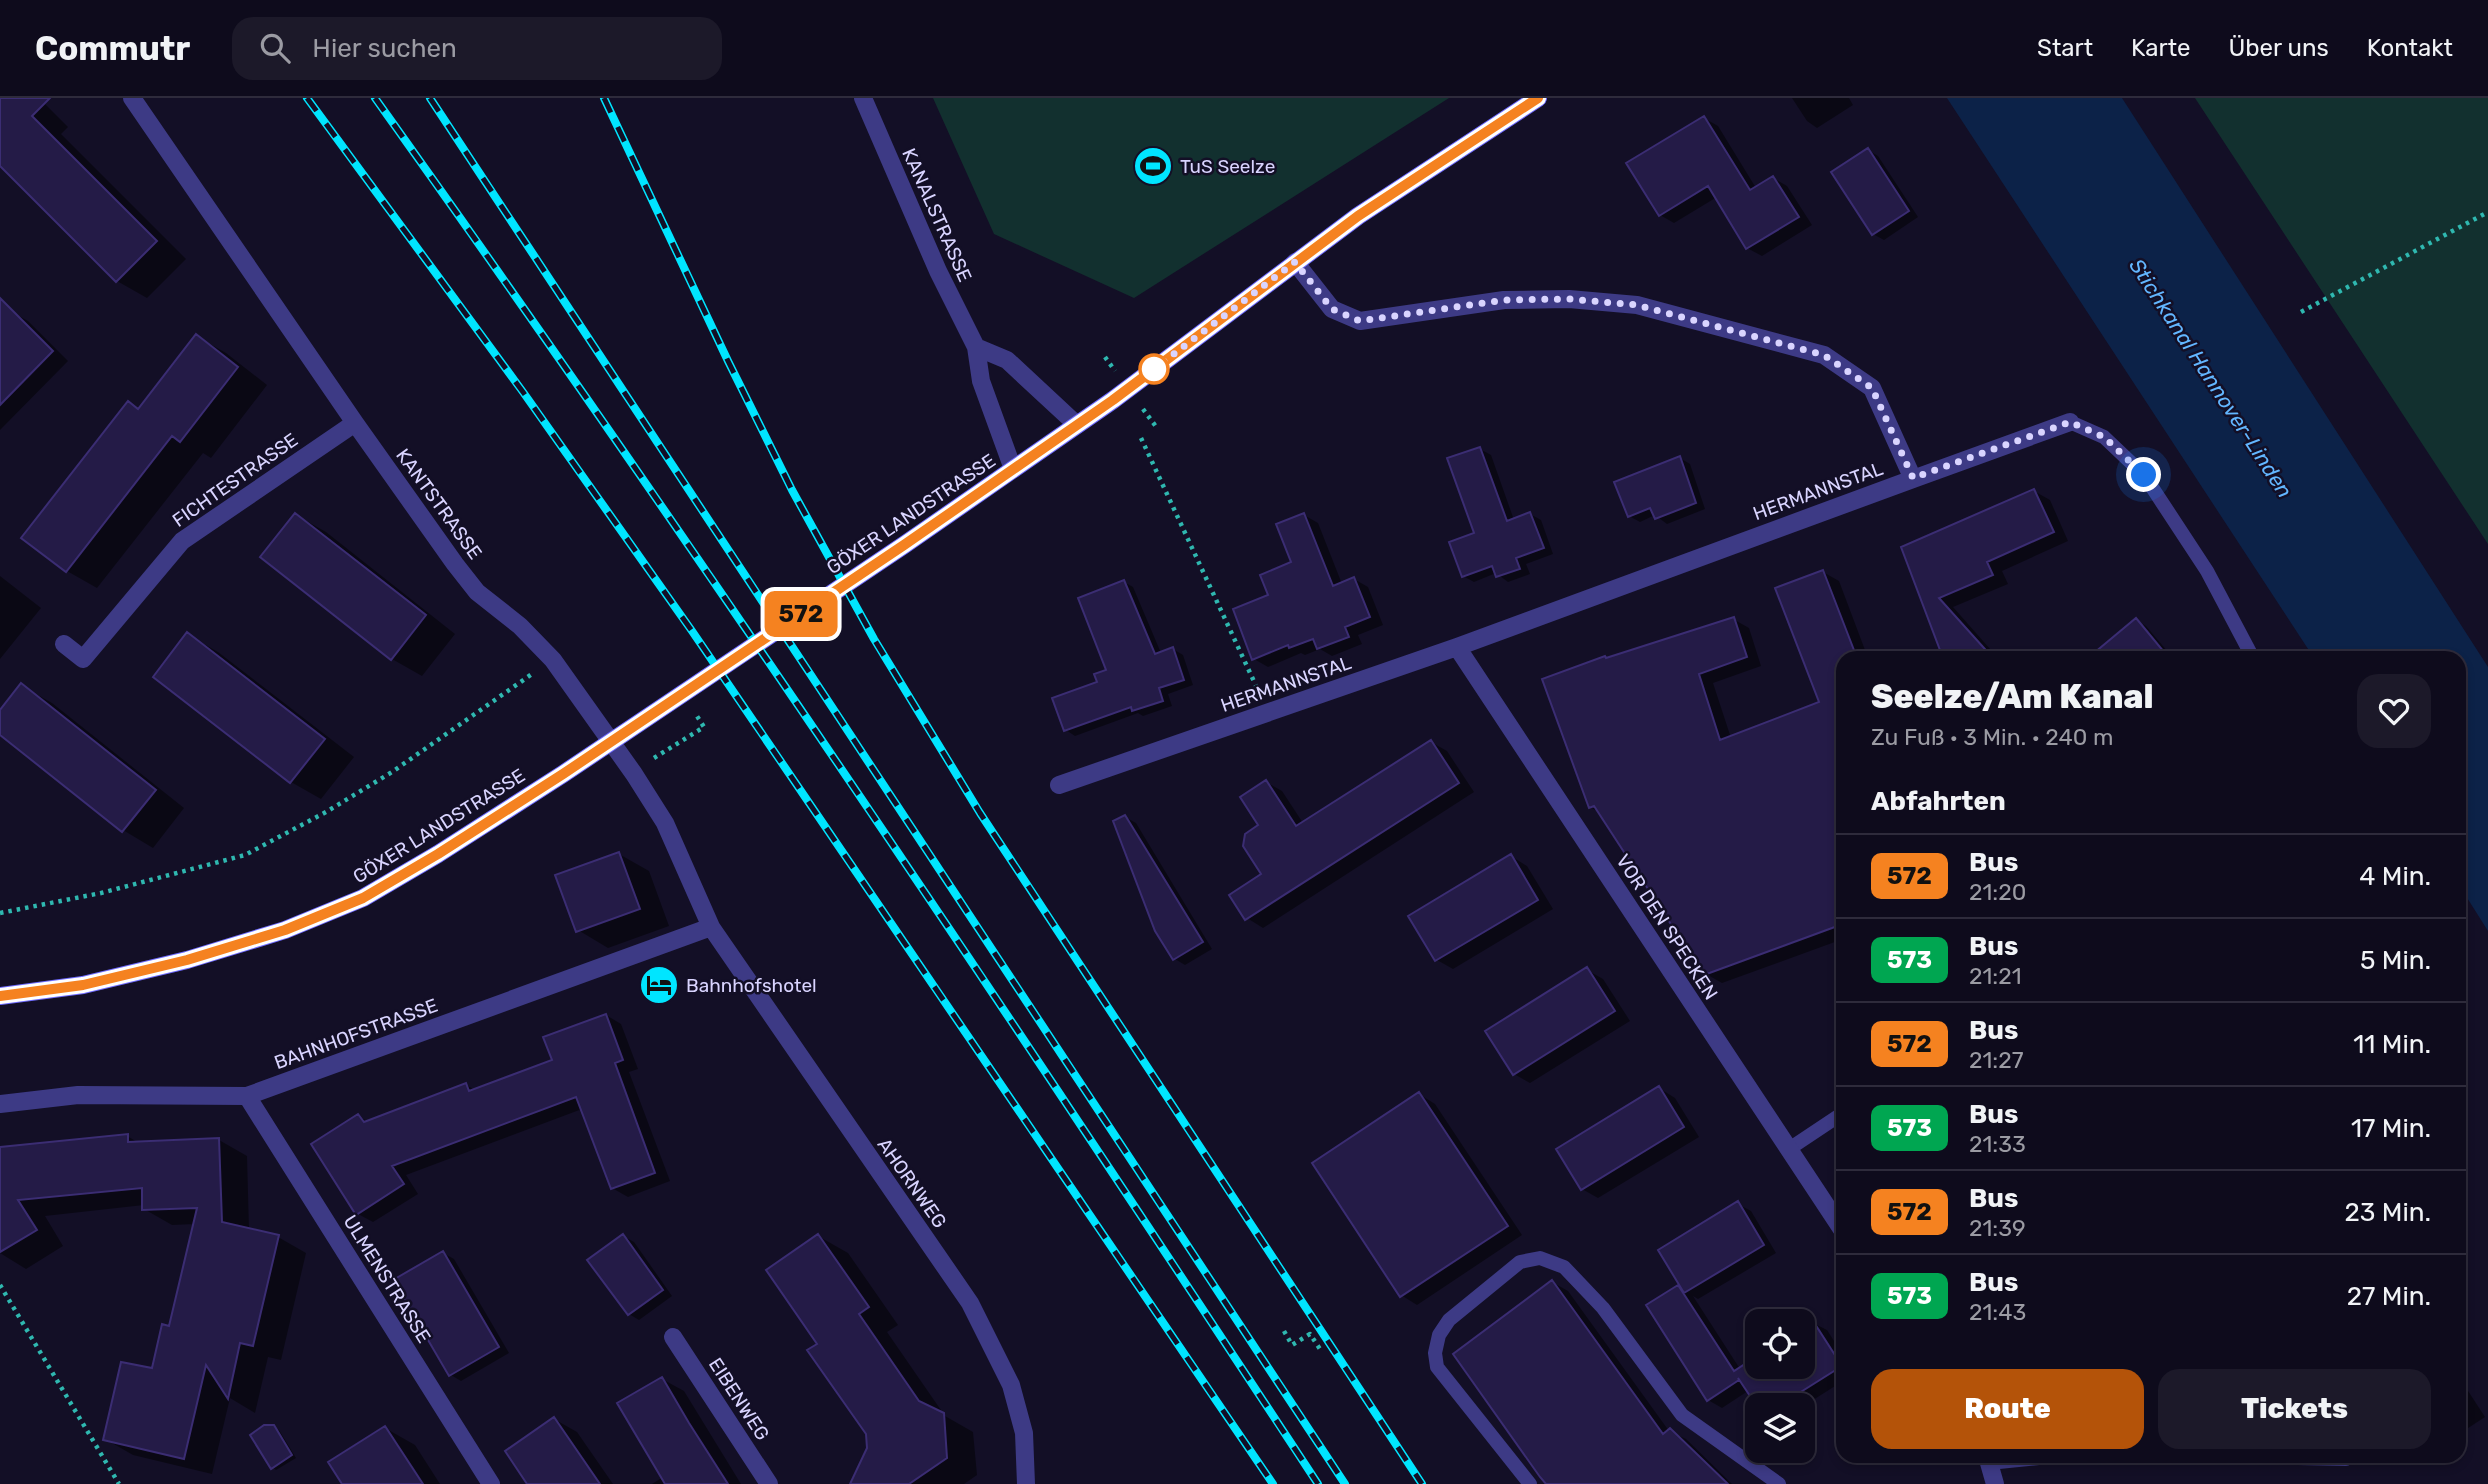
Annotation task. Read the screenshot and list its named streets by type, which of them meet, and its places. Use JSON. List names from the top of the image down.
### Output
{
  "streets": {
    "main road": ["GÖXER LANDSTRASSE"],
    "street": [
      "KANALSTRASSE",
      "FICHTESTRASSE",
      "HERMANNSTAL",
      "KANTSTRASSE",
      "VOR DEN SPECKEN",
      "BAHNHOFSTRASSE",
      "AHORNWEG",
      "ULMENSTRASSE",
      "EIBENWEG"
    ]
  },
  "crossings": [
    ["KANALSTRASSE", "GÖXER LANDSTRASSE"],
    ["FICHTESTRASSE", "KANTSTRASSE"],
    ["HERMANNSTAL", "GÖXER LANDSTRASSE"],
    ["HERMANNSTAL", "VOR DEN SPECKEN"],
    ["KANTSTRASSE", "BAHNHOFSTRASSE"],
    ["KANTSTRASSE", "AHORNWEG"],
    ["BAHNHOFSTRASSE", "AHORNWEG"],
    ["BAHNHOFSTRASSE", "ULMENSTRASSE"]
  ],
  "water": ["Stichkanal Hannover-Linden"],
  "places": {
    "sports": ["TuS Seelze"],
    "hotel": ["Bahnhofshotel"]
  },
  "lines": ["bus line 572"],
  "page": {
    "header": "Commutr",
    "search": "Hier suchen",
    "nav": [
      "Start",
      "Karte",
      "Über uns",
      "Kontakt"
    ],
    "on_map": "572",
    "heading": [
      ["Seelze/Am Kanal", "Zu Fuß · 3 Min. · 240 m"],
      "Abfahrten"
    ],
    "list": [
      {
        "mark": "572",
        "name": "Bus",
        "note": "21:20",
        "value": "4 Min."
      },
      {
        "mark": "573",
        "name": "Bus",
        "note": "21:21",
        "value": "5 Min."
      },
      {
        "mark": "572",
        "name": "Bus",
        "note": "21:27",
        "value": "11 Min."
      },
      {
        "mark": "573",
        "name": "Bus",
        "note": "21:33",
        "value": "17 Min."
      },
      {
        "mark": "572",
        "name": "Bus",
        "note": "21:39",
        "value": "23 Min."
      },
      {
        "mark": "573",
        "name": "Bus",
        "note": "21:43",
        "value": "27 Min."
      }
    ],
    "buttons": ["Route", "Tickets"]
  }
}
